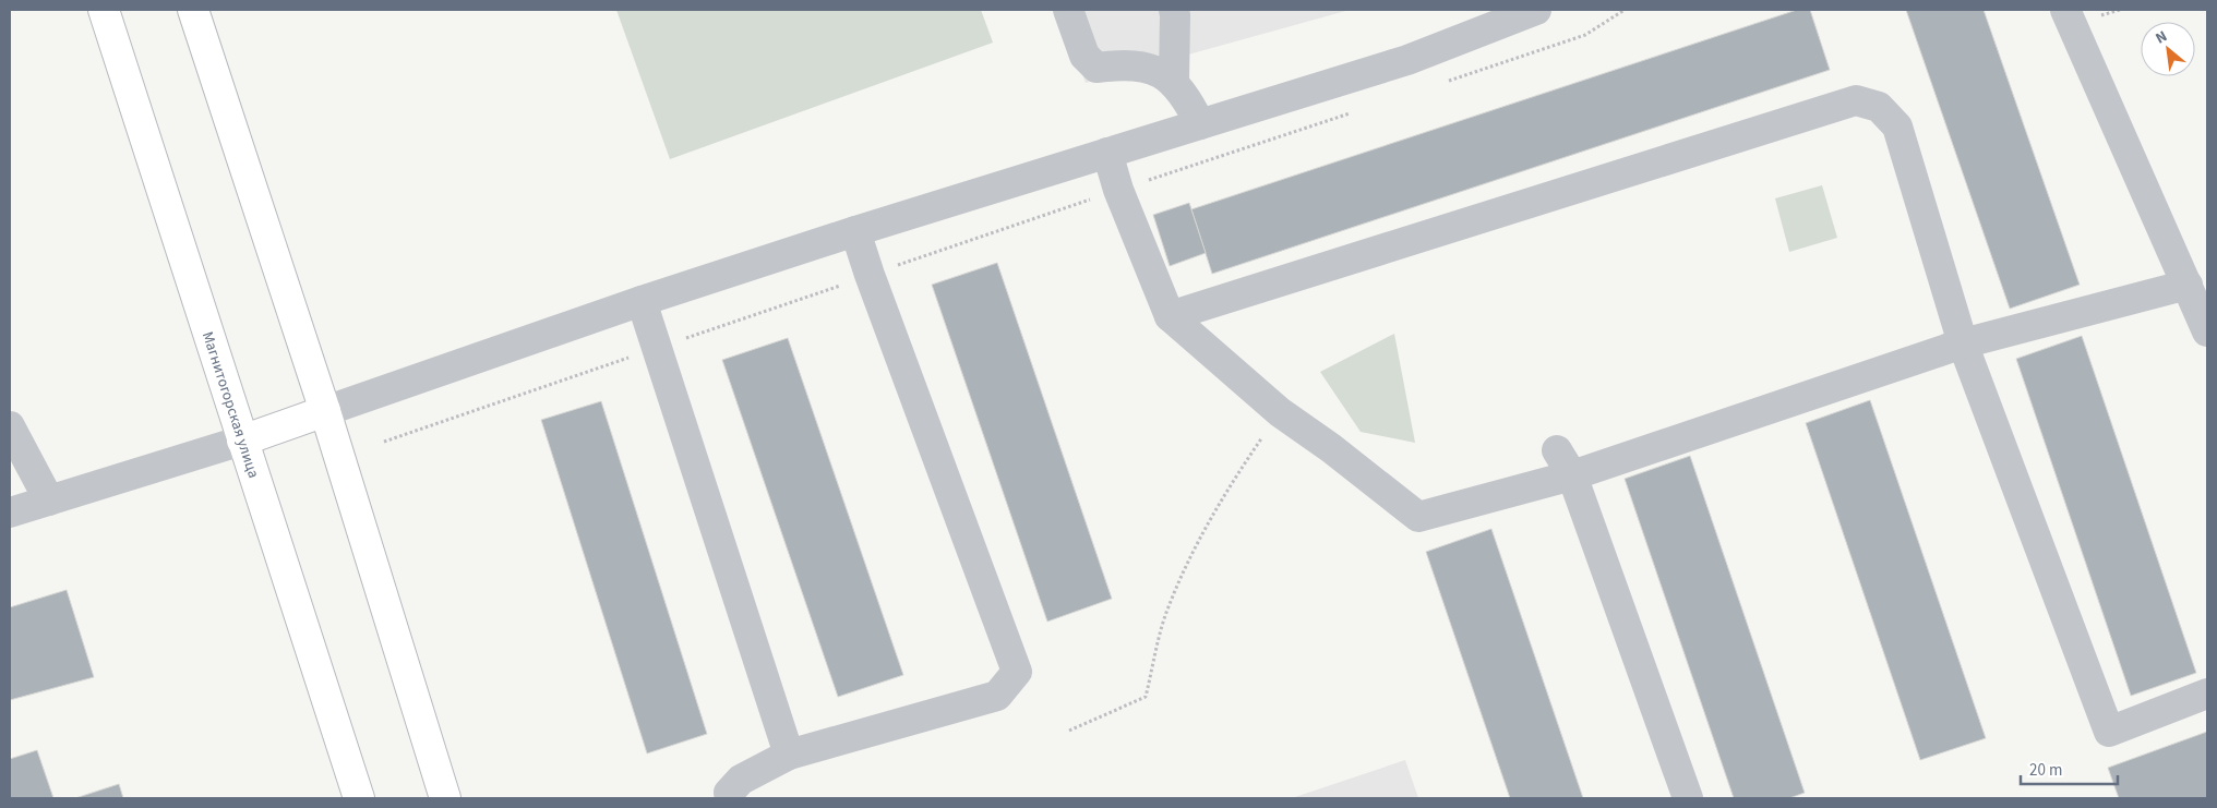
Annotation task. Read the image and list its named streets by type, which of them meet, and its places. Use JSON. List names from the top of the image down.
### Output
{
  "streets": {
    "main road": ["Магнитогорская улица"]
  },
  "scale_bar": "20 m",
  "north": "top left"
}
